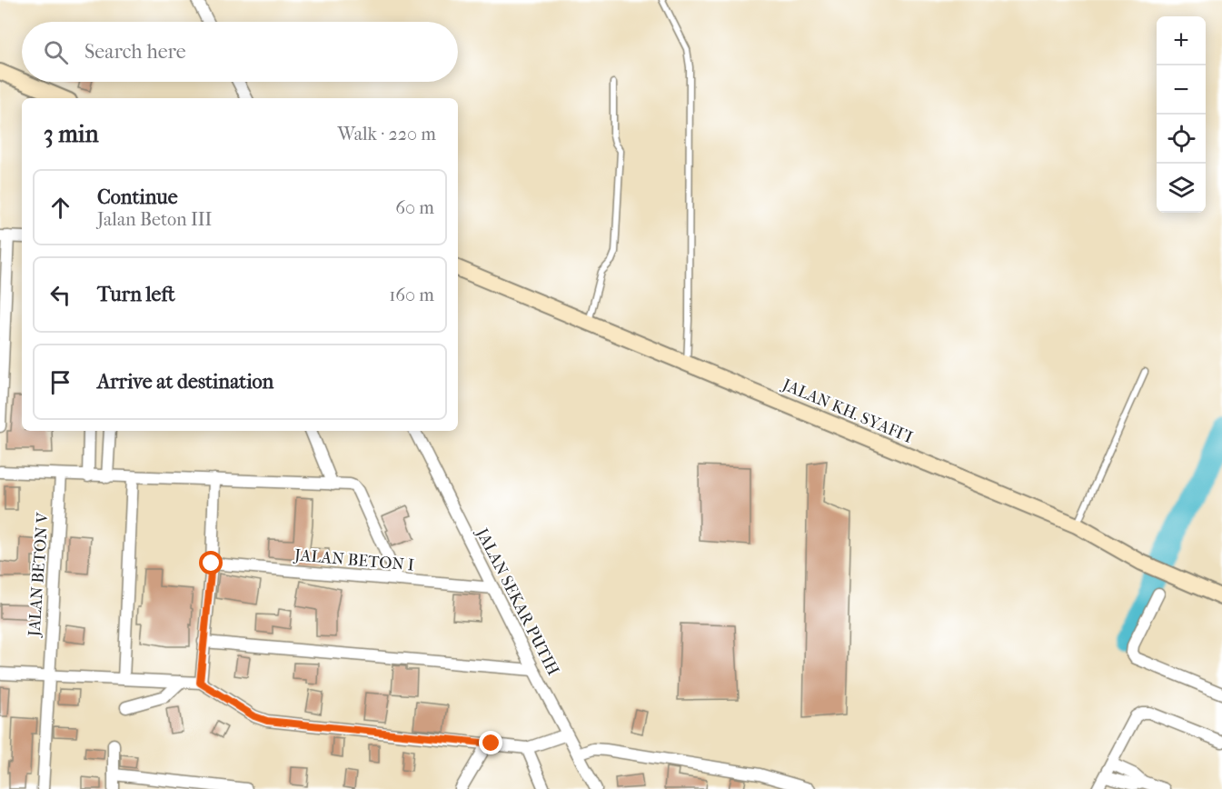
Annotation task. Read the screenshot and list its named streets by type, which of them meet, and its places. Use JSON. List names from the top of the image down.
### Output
{
  "streets": {
    "main road": ["JALAN KH. SYAFI'I"],
    "street": ["JALAN BETON I", "JALAN BETON V", "JALAN SEKAR PUTIH"]
  },
  "crossings": [
    ["JALAN BETON I", "JALAN SEKAR PUTIH"]
  ],
  "page": {
    "map_buttons": ["+", "−"],
    "search": "Search here",
    "heading": ["3 min", "Walk · 220 m"],
    "list": [
      ["Continue", "Jalan Beton III", "60 m"],
      ["Turn left", "160 m"],
      "Arrive at destination"
    ]
  }
}
